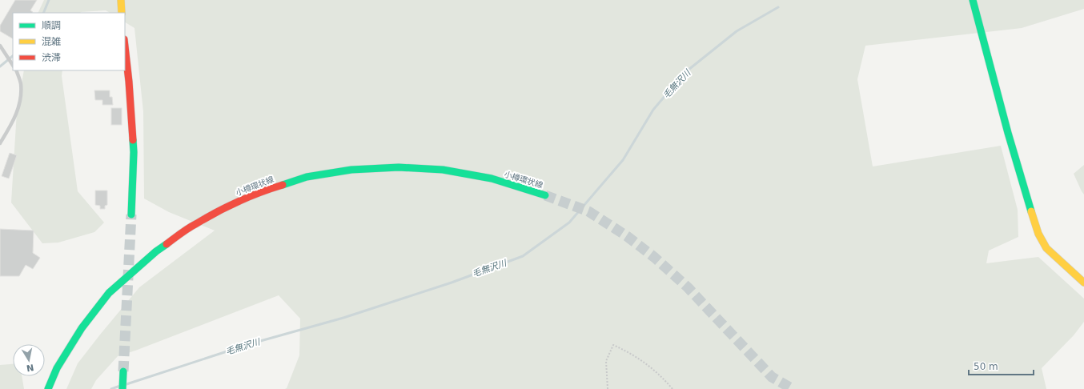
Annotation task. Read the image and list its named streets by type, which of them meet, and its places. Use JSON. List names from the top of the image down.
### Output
{
  "streets": {
    "main road": ["小樽環状線"]
  },
  "water": ["毛無沢川"],
  "legend": ["順調", "混雑", "渋滞"],
  "scale_bar": "50 m",
  "north": "bottom"
}
